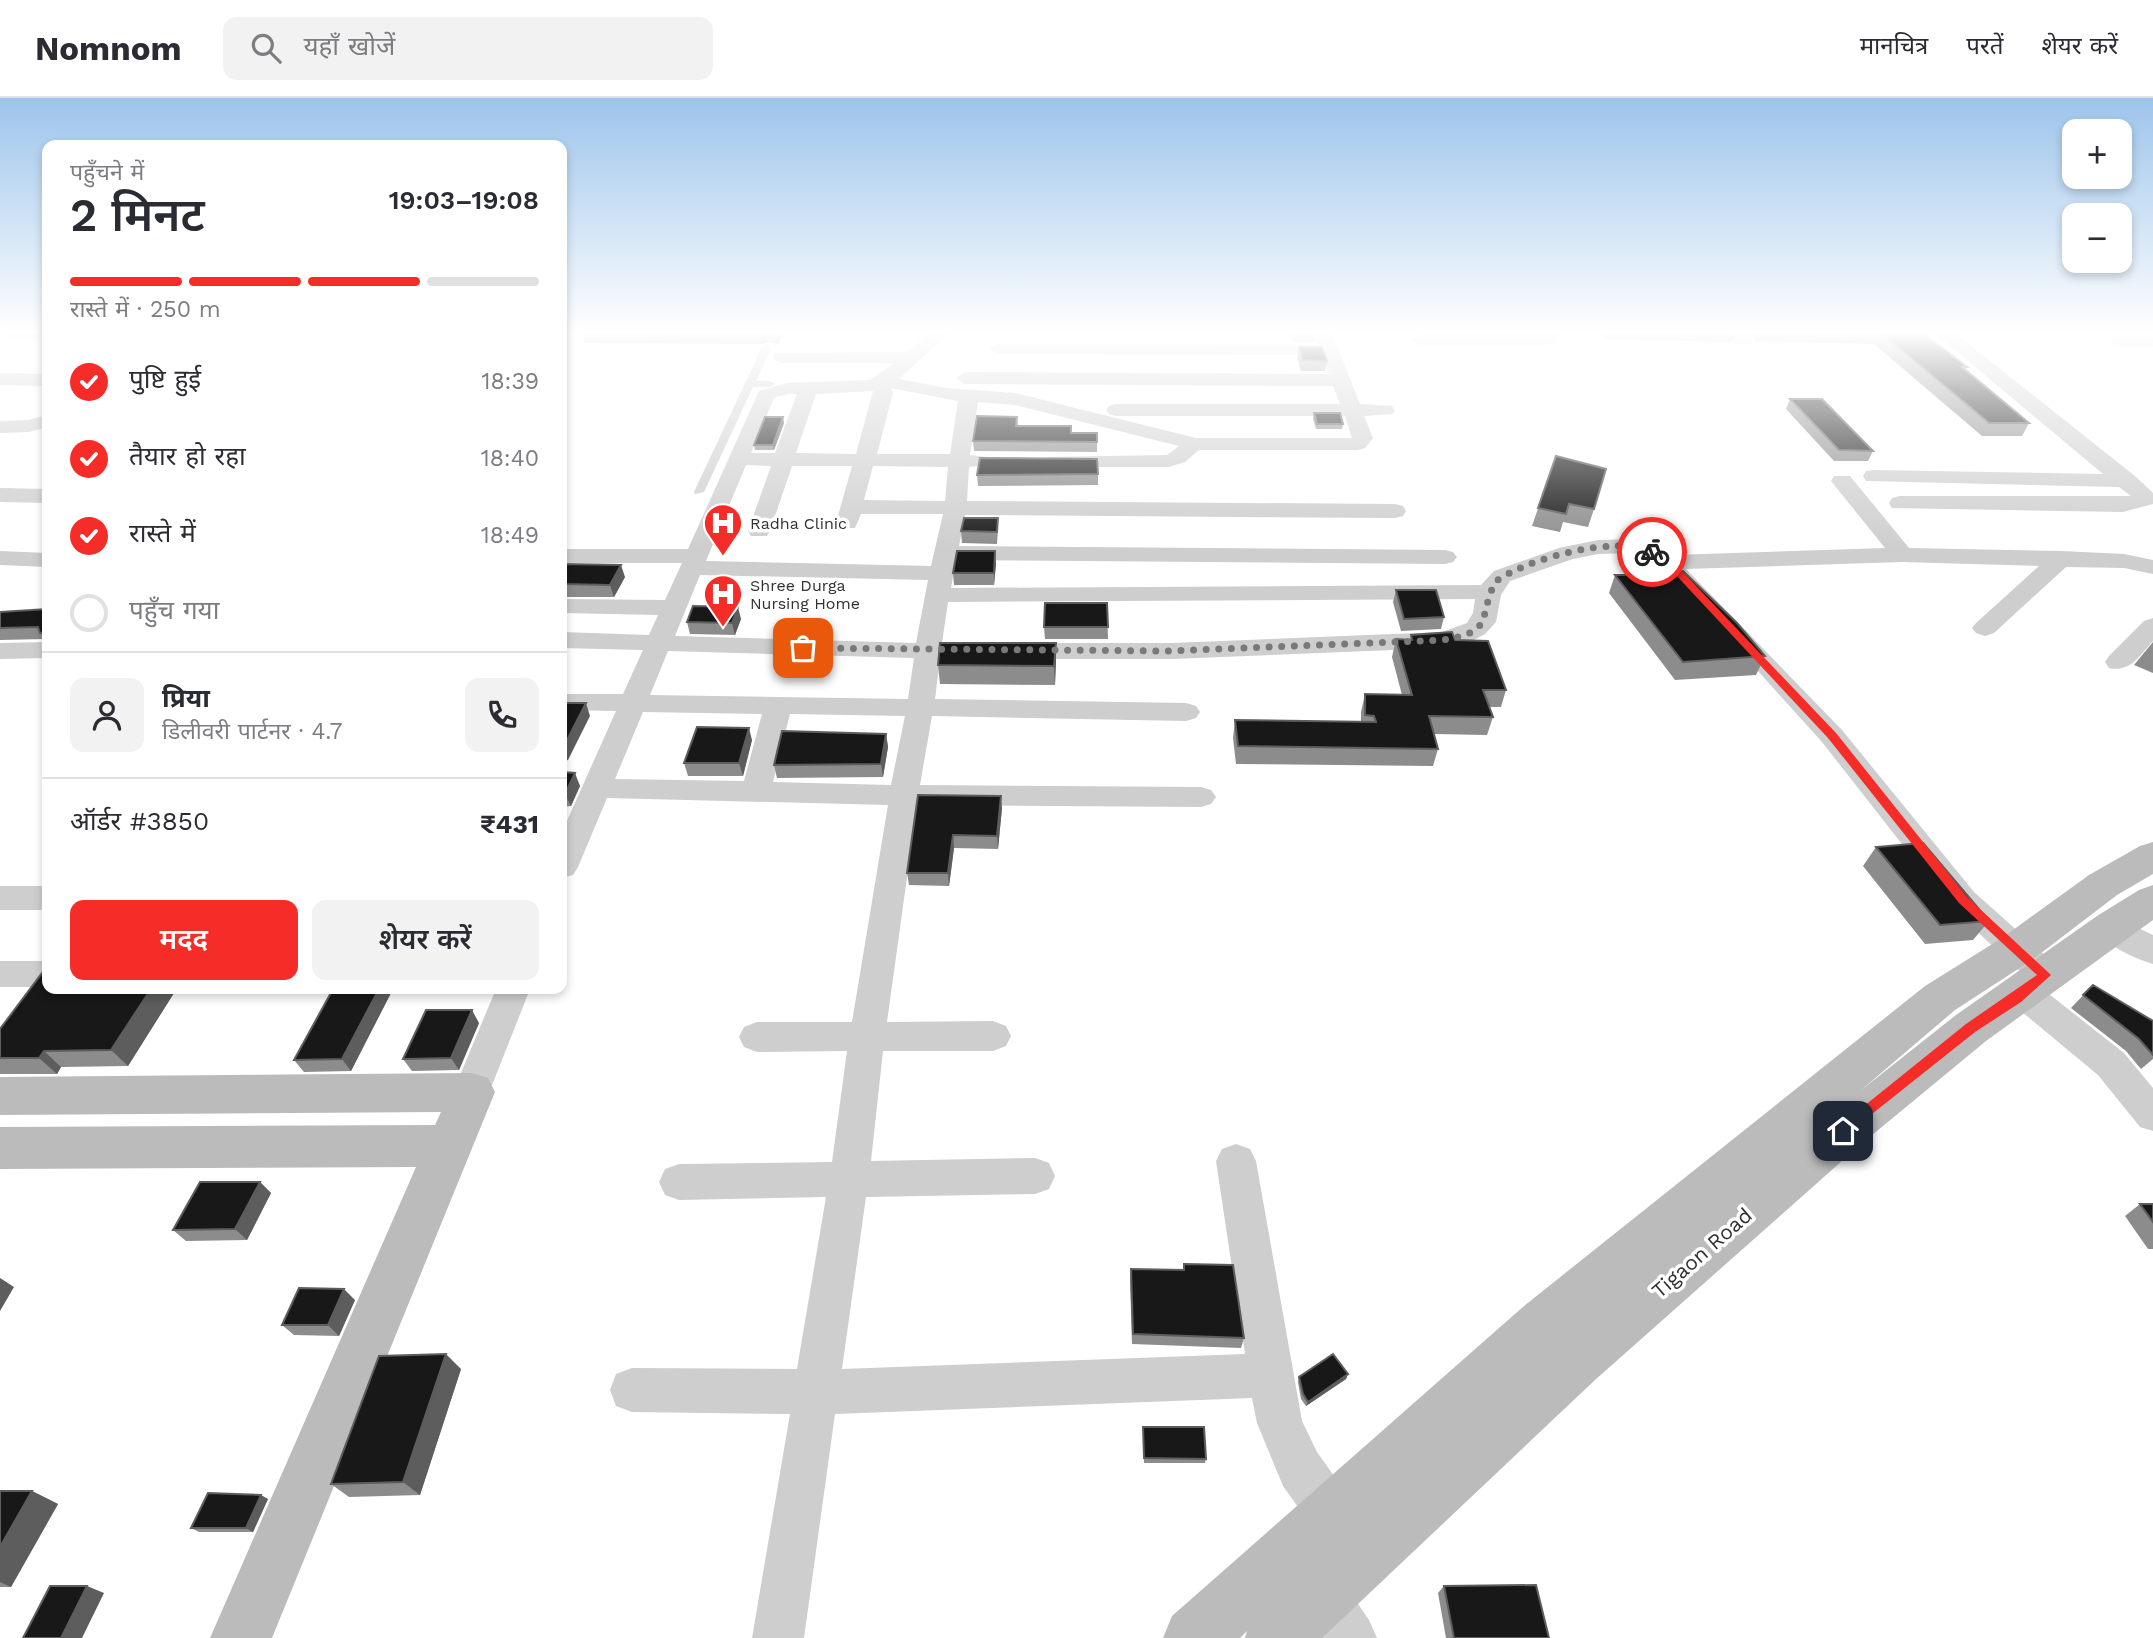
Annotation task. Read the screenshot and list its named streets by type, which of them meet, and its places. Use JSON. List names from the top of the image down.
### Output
{
  "streets": {
    "street": ["Tigaon Road"]
  },
  "places": {
    "hospital": ["Radha Clinic", "Shree Durga Nursing Home"]
  },
  "page": {
    "header": "Nomnom",
    "search": "यहाँ खोजें",
    "nav": ["मानचित्र", "परतें", "शेयर करें"],
    "map_buttons": ["+", "−"],
    "heading": ["2 मिनट", "पहुँचने में", "19:03–19:08"],
    "panel": [
      "प्रिया",
      "डिलीवरी पार्टनर · 4.7",
      "ऑर्डर #3850",
      "₹431"
    ],
    "bar": "रास्ते में · 250 m",
    "list": [
      ["पुष्टि हुई", "18:39"],
      ["तैयार हो रहा", "18:40"],
      ["रास्ते में", "18:49"],
      "पहुँच गया"
    ],
    "buttons": ["मदद", "शेयर करें"]
  }
}
